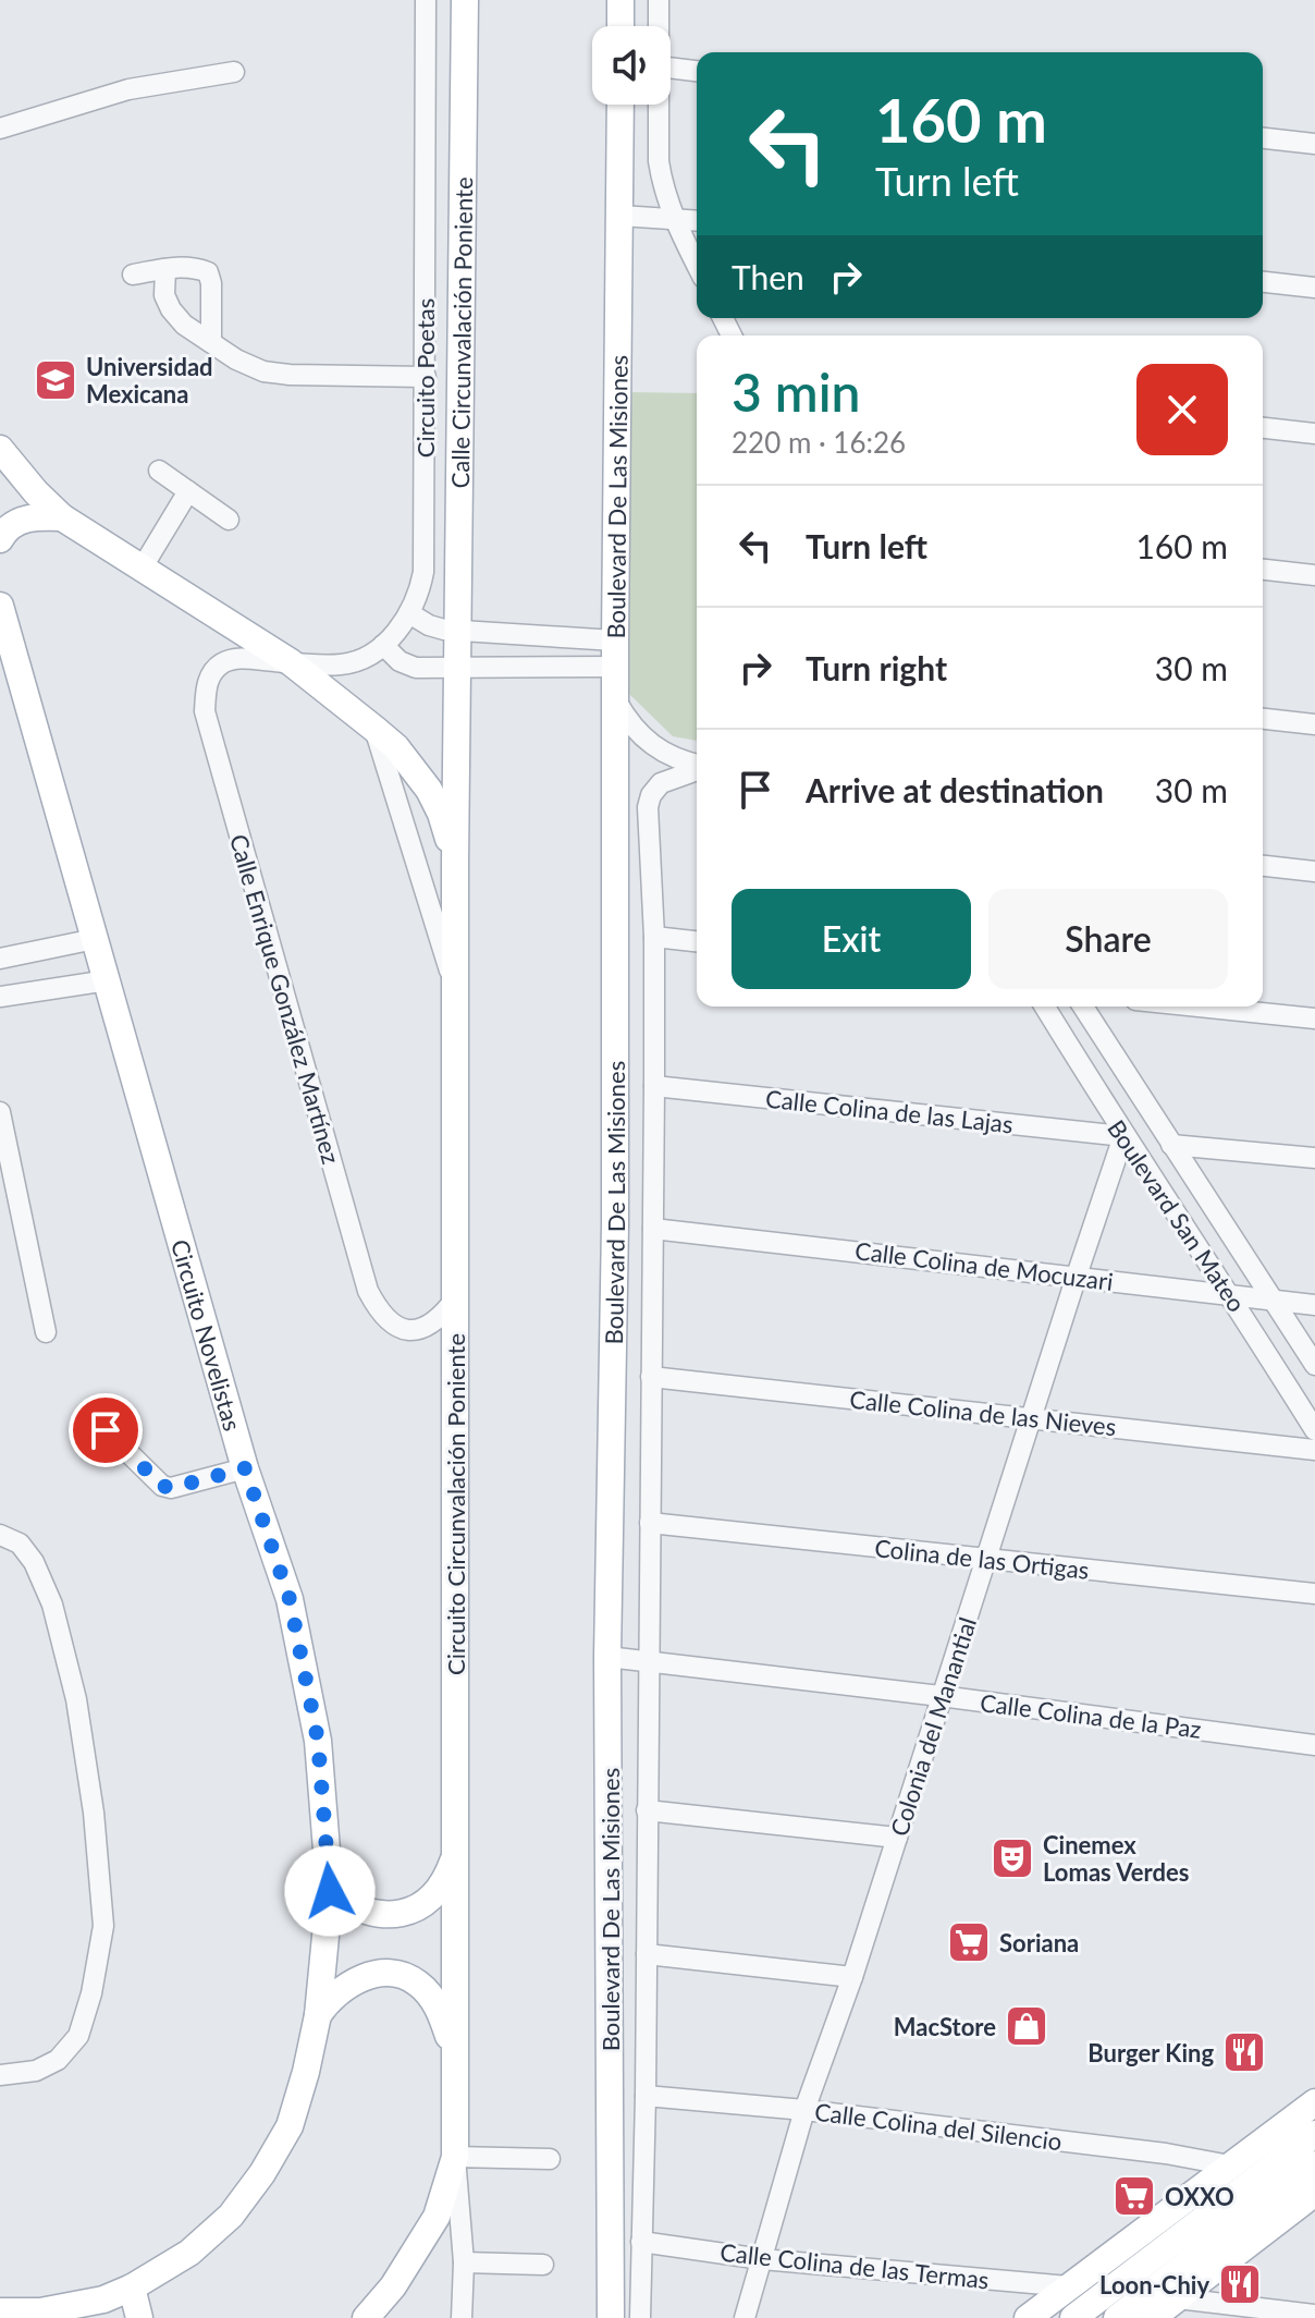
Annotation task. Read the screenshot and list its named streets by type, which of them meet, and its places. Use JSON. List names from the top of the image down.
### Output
{
  "streets": {
    "main road": [
      "Calle Circunvalación Poniente",
      "Circuito Poetas",
      "Boulevard De Las Misiones",
      "Circuito Novelistas",
      "Circuito Circunvalación Poniente"
    ],
    "street": [
      "Calle Enrique González Martínez",
      "Calle Colina de las Lajas",
      "Boulevard San Mateo",
      "Calle Colina de Mocuzari",
      "Calle Colina de las Nieves",
      "Colina de las Ortigas",
      "Calle Colina de la Paz",
      "Colonia del Manantial",
      "Calle Colina del Silencio",
      "Calle Colina de las Termas"
    ]
  },
  "crossings": [
    ["Calle Circunvalación Poniente", "Circuito Circunvalación Poniente"],
    ["Circuito Poetas", "Calle Enrique González Martínez"],
    ["Circuito Poetas", "Circuito Circunvalación Poniente"],
    ["Boulevard De Las Misiones", "Calle Colina de las Lajas"],
    ["Boulevard De Las Misiones", "Calle Colina de Mocuzari"],
    ["Boulevard De Las Misiones", "Calle Colina de las Nieves"],
    ["Boulevard De Las Misiones", "Colina de las Ortigas"],
    ["Boulevard De Las Misiones", "Calle Colina de la Paz"],
    ["Boulevard De Las Misiones", "Calle Colina del Silencio"],
    ["Boulevard De Las Misiones", "Calle Colina de las Termas"],
    ["Calle Enrique González Martínez", "Circuito Circunvalación Poniente"],
    ["Calle Colina de las Lajas", "Boulevard San Mateo"],
    ["Calle Colina de las Lajas", "Colonia del Manantial"],
    ["Boulevard San Mateo", "Calle Colina de Mocuzari"],
    ["Boulevard San Mateo", "Colonia del Manantial"],
    ["Calle Colina de Mocuzari", "Colonia del Manantial"],
    ["Calle Colina de las Nieves", "Colonia del Manantial"],
    ["Colina de las Ortigas", "Colonia del Manantial"],
    ["Calle Colina de la Paz", "Colonia del Manantial"],
    ["Colonia del Manantial", "Calle Colina del Silencio"],
    ["Colonia del Manantial", "Calle Colina de las Termas"]
  ],
  "places": {
    "school or university": ["Universidad Mexicana"],
    "theatre": ["Cinemex Lomas Verdes"],
    "supermarket": ["Soriana", "OXXO"],
    "shop": ["MacStore"],
    "restaurant": ["Burger King", "Loon-Chiy"]
  },
  "page": {
    "turn": ["160 m", "Turn left"],
    "then": "Then",
    "heading": ["3 min", "220 m · 16:26"],
    "list": [
      {
        "name": "Turn left",
        "value": "160 m"
      },
      {
        "name": "Turn right",
        "value": "30 m"
      },
      {
        "name": "Arrive at destination",
        "value": "30 m"
      }
    ],
    "buttons": ["Exit", "Share"]
  }
}
